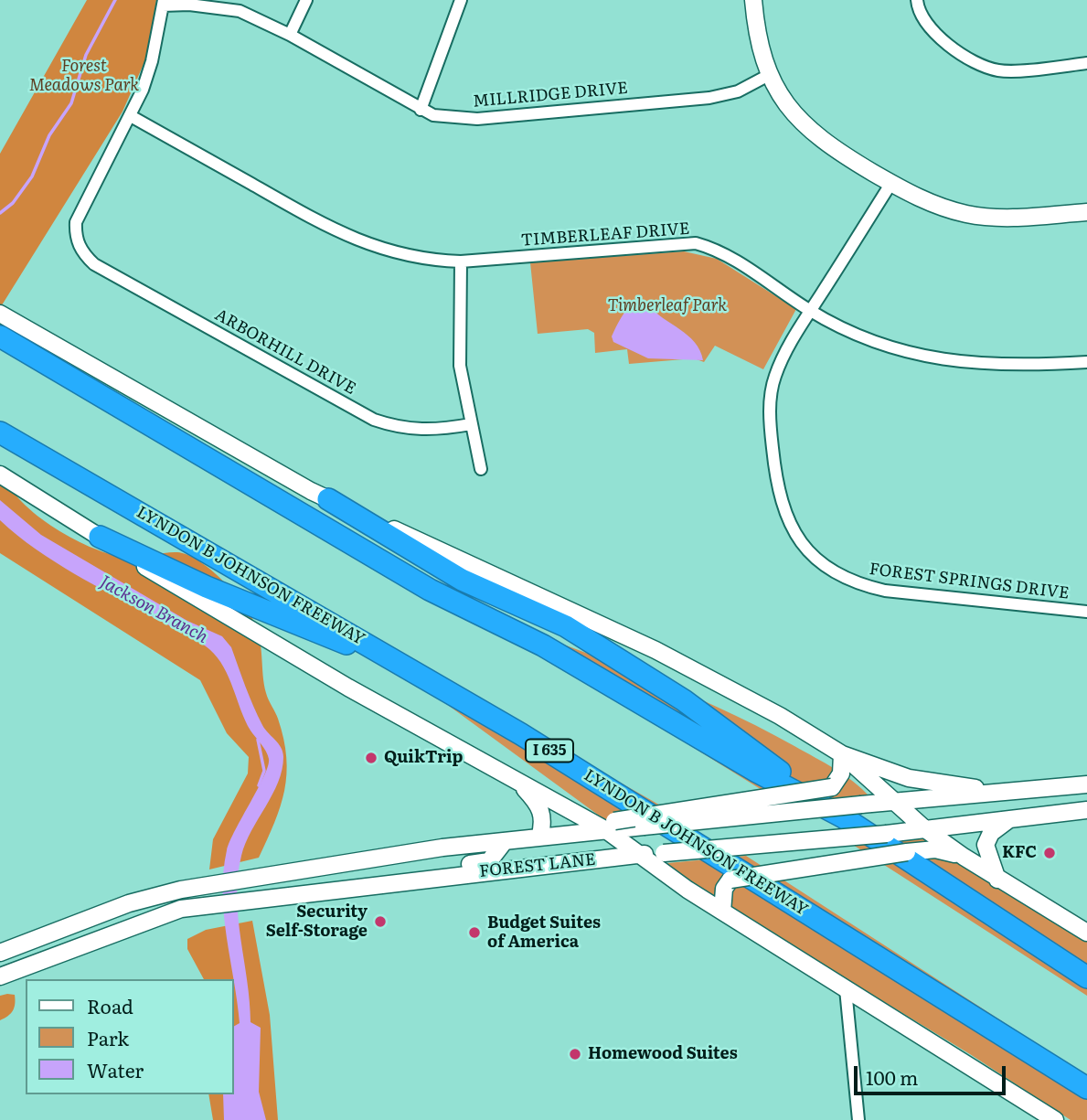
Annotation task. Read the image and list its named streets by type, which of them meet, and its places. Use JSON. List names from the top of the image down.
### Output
{
  "streets": {
    "highway": ["LYNDON B JOHNSON FREEWAY", "I 635"],
    "main road": ["FOREST LANE"],
    "street": [
      "MILLRIDGE DRIVE",
      "TIMBERLEAF DRIVE",
      "ARBORHILL DRIVE",
      "FOREST SPRINGS DRIVE"
    ]
  },
  "crossings": [
    ["TIMBERLEAF DRIVE", "ARBORHILL DRIVE"],
    ["TIMBERLEAF DRIVE", "FOREST SPRINGS DRIVE"]
  ],
  "water": ["Jackson Branch"],
  "parks": ["Forest Meadows Park", "Timberleaf Park"],
  "places": [
    "QuikTrip",
    "KFC",
    "Security Self-Storage",
    "Budget Suites of America",
    "Homewood Suites"
  ],
  "legend": ["Road", "Park", "Water"],
  "scale_bar": "100 m"
}
